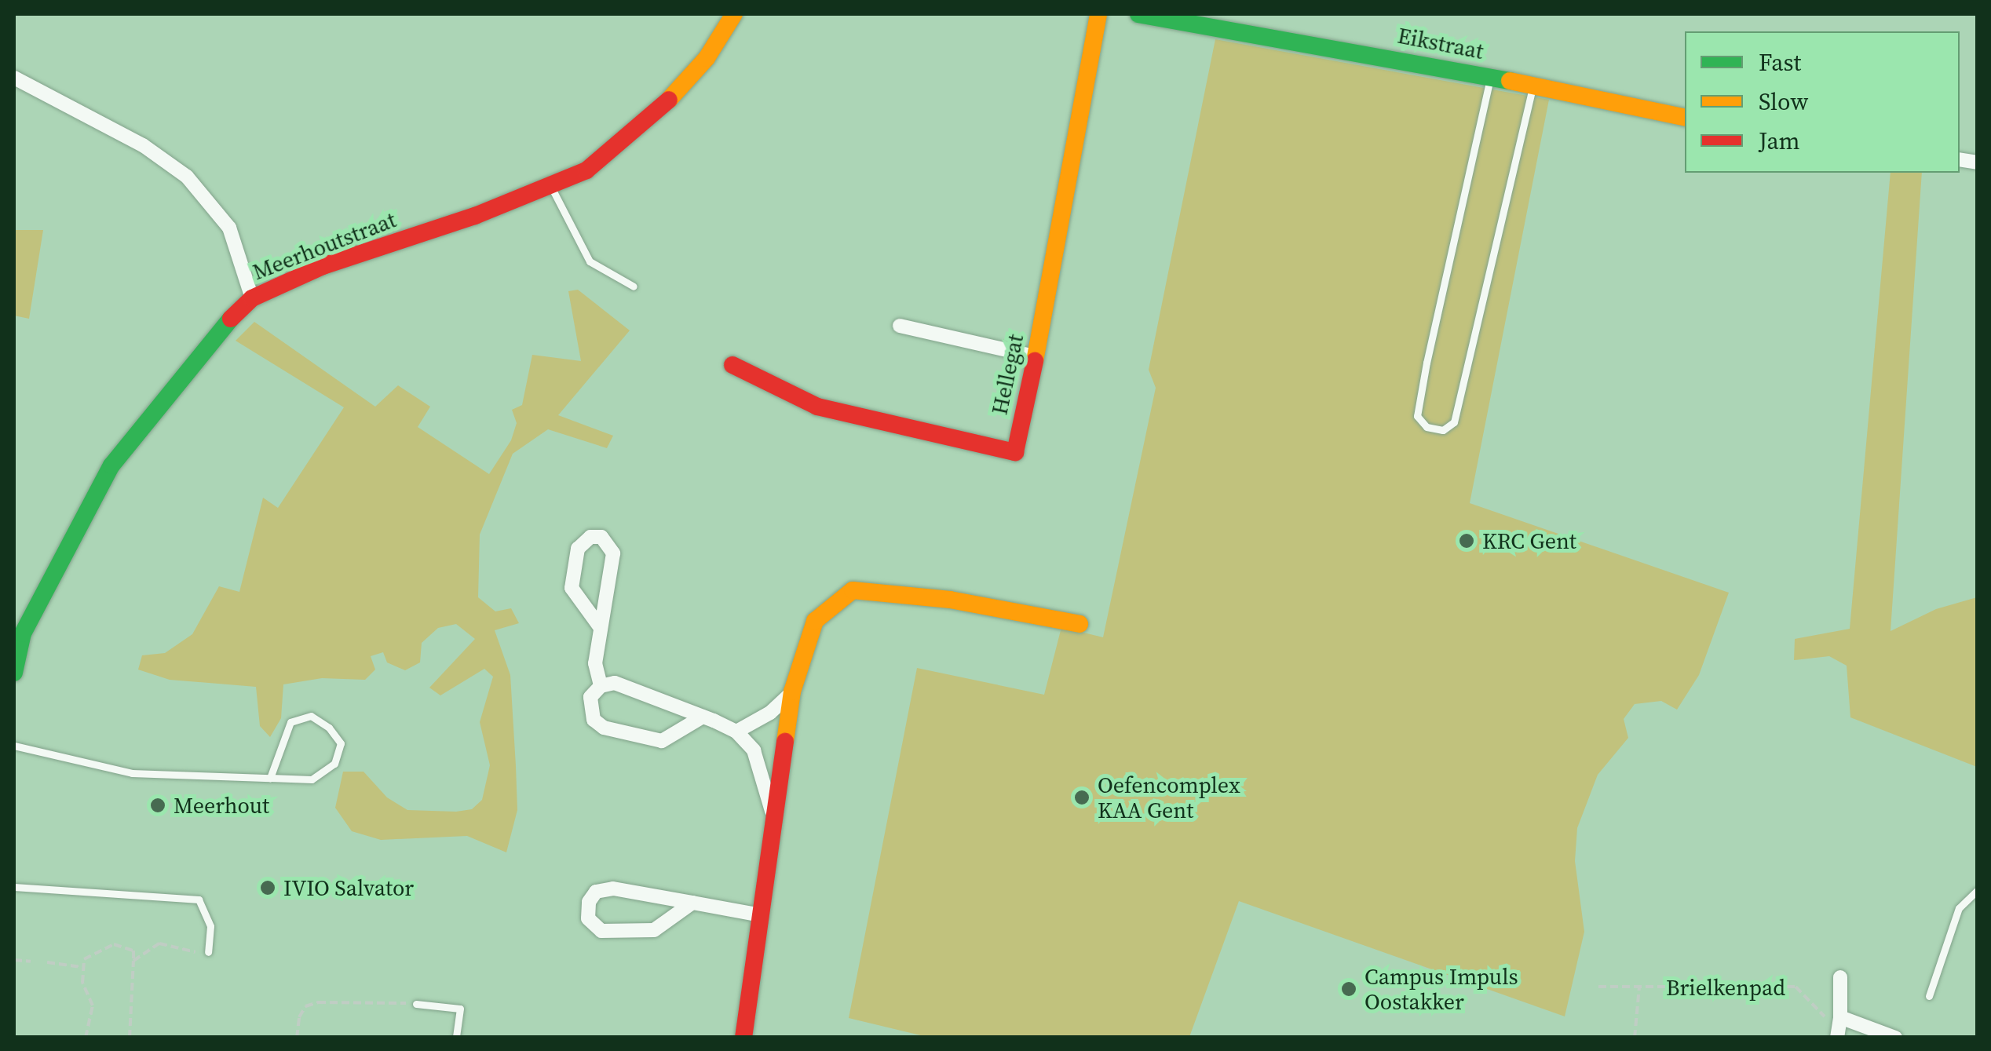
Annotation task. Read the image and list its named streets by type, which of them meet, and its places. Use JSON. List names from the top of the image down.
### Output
{
  "streets": {
    "street": ["Eikstraat", "Meerhoutstraat", "Hellegat"],
    "path": ["Brielkenpad"]
  },
  "places": [
    "KRC Gent",
    "Oefencomplex KAA Gent",
    "Meerhout",
    "IVIO Salvator",
    "Campus Impuls Oostakker"
  ],
  "legend": ["Fast", "Slow", "Jam"]
}
